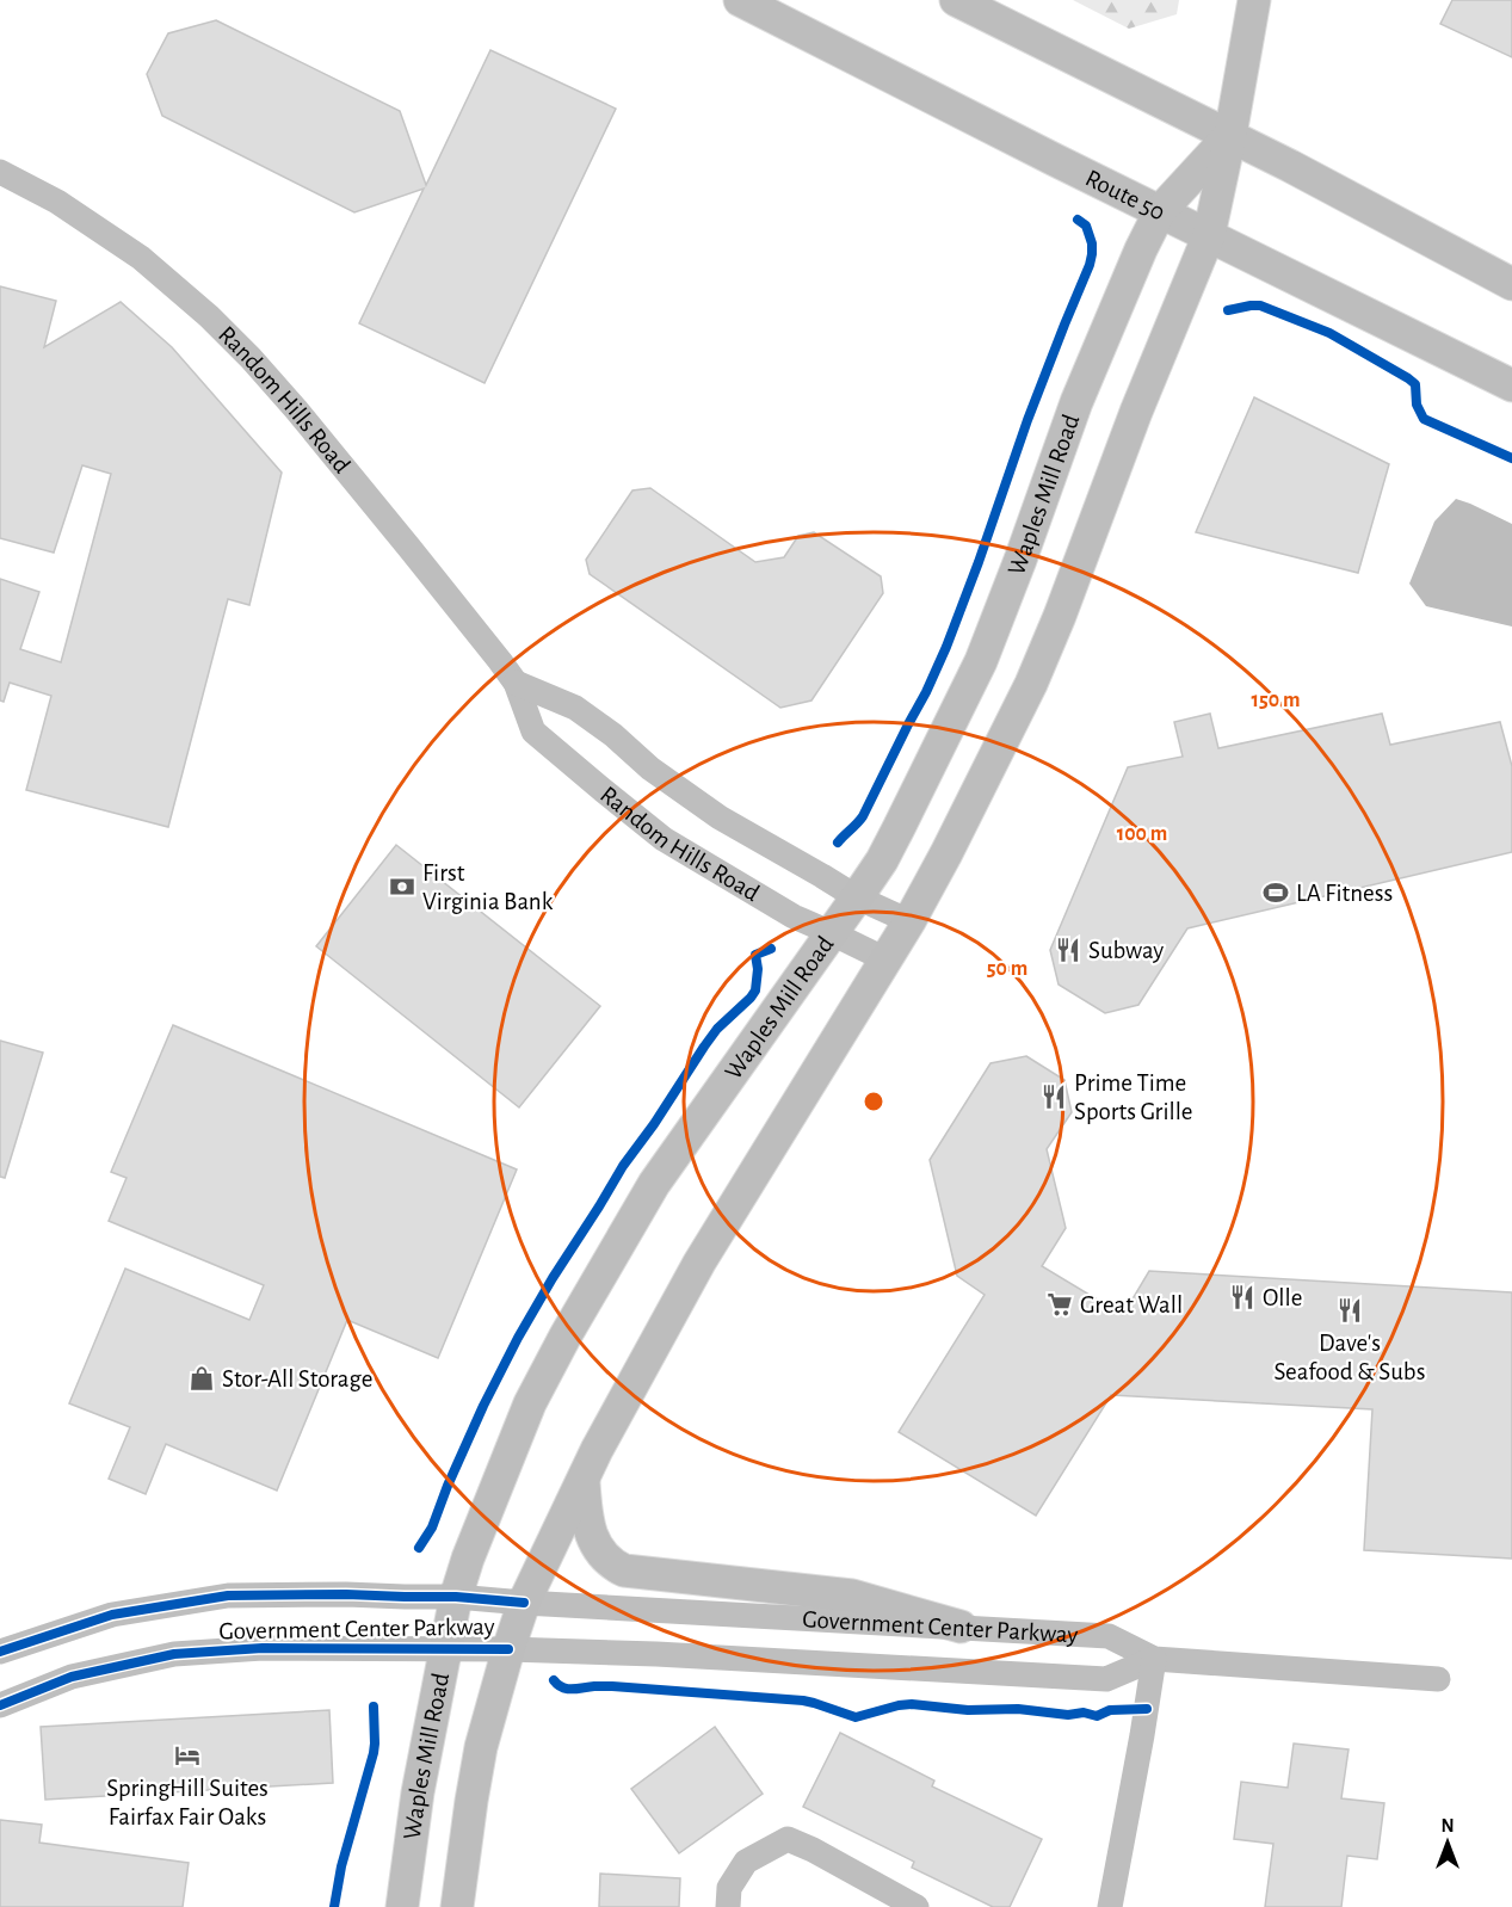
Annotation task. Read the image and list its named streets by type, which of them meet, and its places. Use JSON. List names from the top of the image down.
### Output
{
  "streets": {
    "main road": ["Route 50", "Waples Mill Road"],
    "street": ["Random Hills Road", "Government Center Parkway"]
  },
  "crossings": [
    ["Route 50", "Waples Mill Road"],
    ["Random Hills Road", "Waples Mill Road"],
    ["Waples Mill Road", "Government Center Parkway"]
  ],
  "places": {
    "bank": ["First Virginia Bank"],
    "sports": ["LA Fitness"],
    "restaurant": [
      "Subway",
      "Prime Time Sports Grille",
      "Olle",
      "Dave's Seafood & Subs"
    ],
    "supermarket": ["Great Wall"],
    "shop": ["Stor-All Storage"],
    "hotel": ["SpringHill Suites Fairfax Fair Oaks"]
  },
  "north": "top",
  "rings": ["150 m", "100 m", "50 m"]
}
